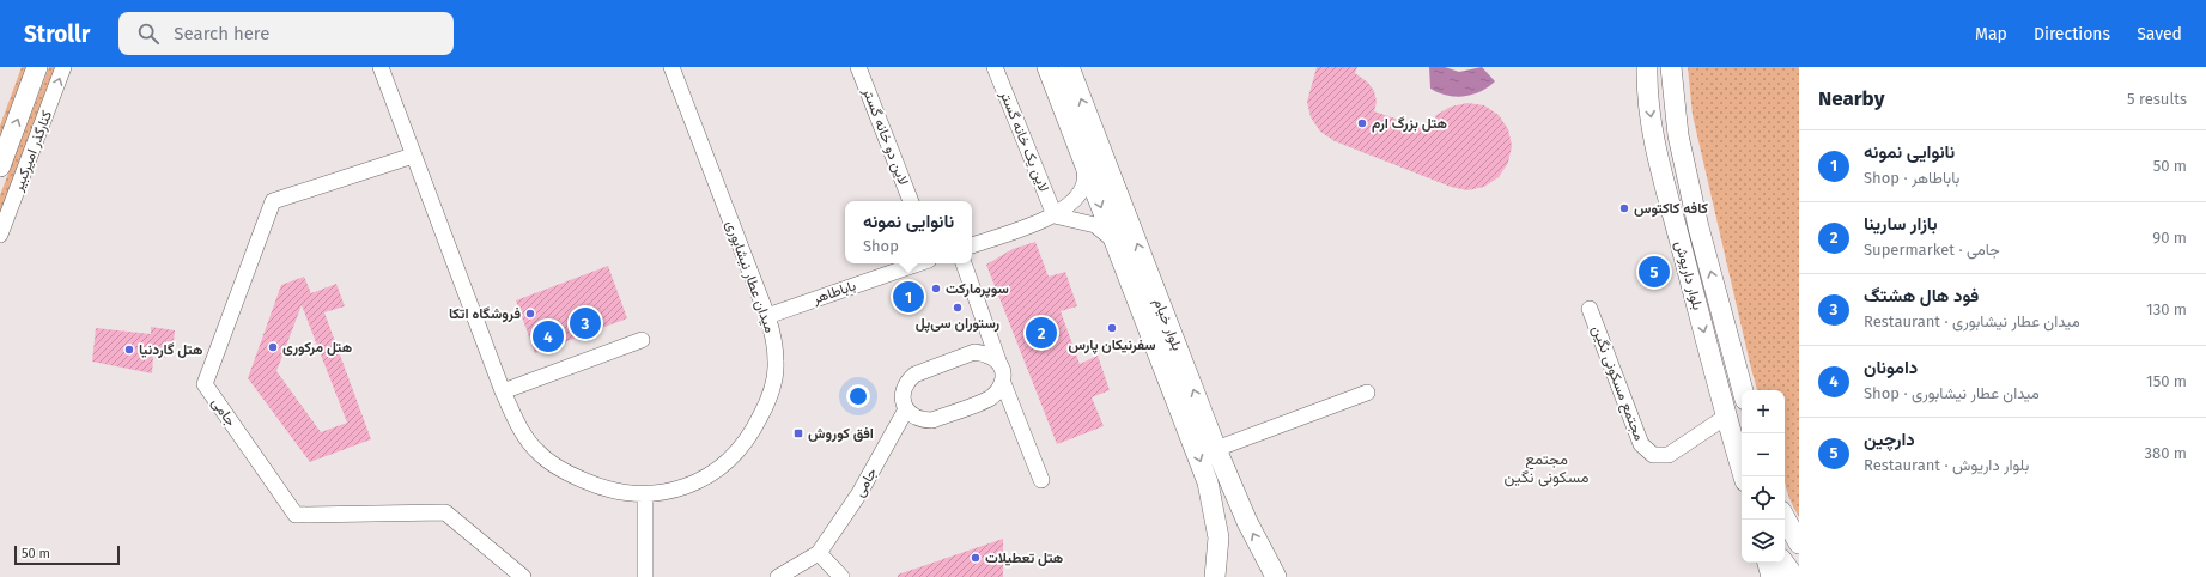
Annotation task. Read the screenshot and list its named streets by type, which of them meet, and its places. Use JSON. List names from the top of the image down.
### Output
{
  "streets": {
    "main road": ["بلوار داریوش", "بلوار خیام"],
    "street": [
      "لاین دو خانه گستر",
      "لاین یک خانه گستر",
      "کنارگذر امیرکبیر",
      "میدان عطار نیشابوری",
      "باباطاهر",
      "مجتمع مسکونی نگین",
      "جامی"
    ]
  },
  "crossings": [
    ["بلوار داریوش", "مجتمع مسکونی نگین"],
    ["میدان عطار نیشابوری", "باباطاهر"],
    ["میدان عطار نیشابوری", "جامی"]
  ],
  "one_way": ["کنارگذر امیرکبیر"],
  "districts": ["مجتمع مسکونی نگین"],
  "places": {
    "other": [
      "هتل بزرگ ارم",
      "کافه کاکتوس",
      "سوپرمارکت",
      "رستوران سی‌پل",
      "فروشگاه اتکا",
      "سفرنیکان پارس",
      "هتل مرکوری",
      "هتل گاردنیا",
      "هتل تعطیلات"
    ],
    "transit": ["افق کوروش"]
  },
  "scale_bar": "50 m",
  "page": {
    "header": "Strollr",
    "search": "Search here",
    "nav": ["Map", "Directions", "Saved"],
    "heading": ["Nearby", "5 results"],
    "list": [
      {
        "mark": "1",
        "name": "نانوایی نمونه",
        "note": "Shop · باباطاهر",
        "value": "50 m"
      },
      {
        "mark": "2",
        "name": "بازار سارینا",
        "note": "Supermarket · جامی",
        "value": "90 m"
      },
      {
        "mark": "3",
        "name": "فود هال هشتگ",
        "note": "Restaurant · میدان عطار نیشابوری",
        "value": "130 m"
      },
      {
        "mark": "4",
        "name": "دامونان",
        "note": "Shop · میدان عطار نیشابوری",
        "value": "150 m"
      },
      {
        "mark": "5",
        "name": "دارچین",
        "note": "Restaurant · بلوار داریوش",
        "value": "380 m"
      }
    ],
    "popup": ["نانوایی نمونه", "Shop"],
    "pins": [
      "5",
      "1",
      "3",
      "2",
      "4"
    ],
    "map_buttons": ["+", "−"],
    "scale": "50 m"
  }
}
